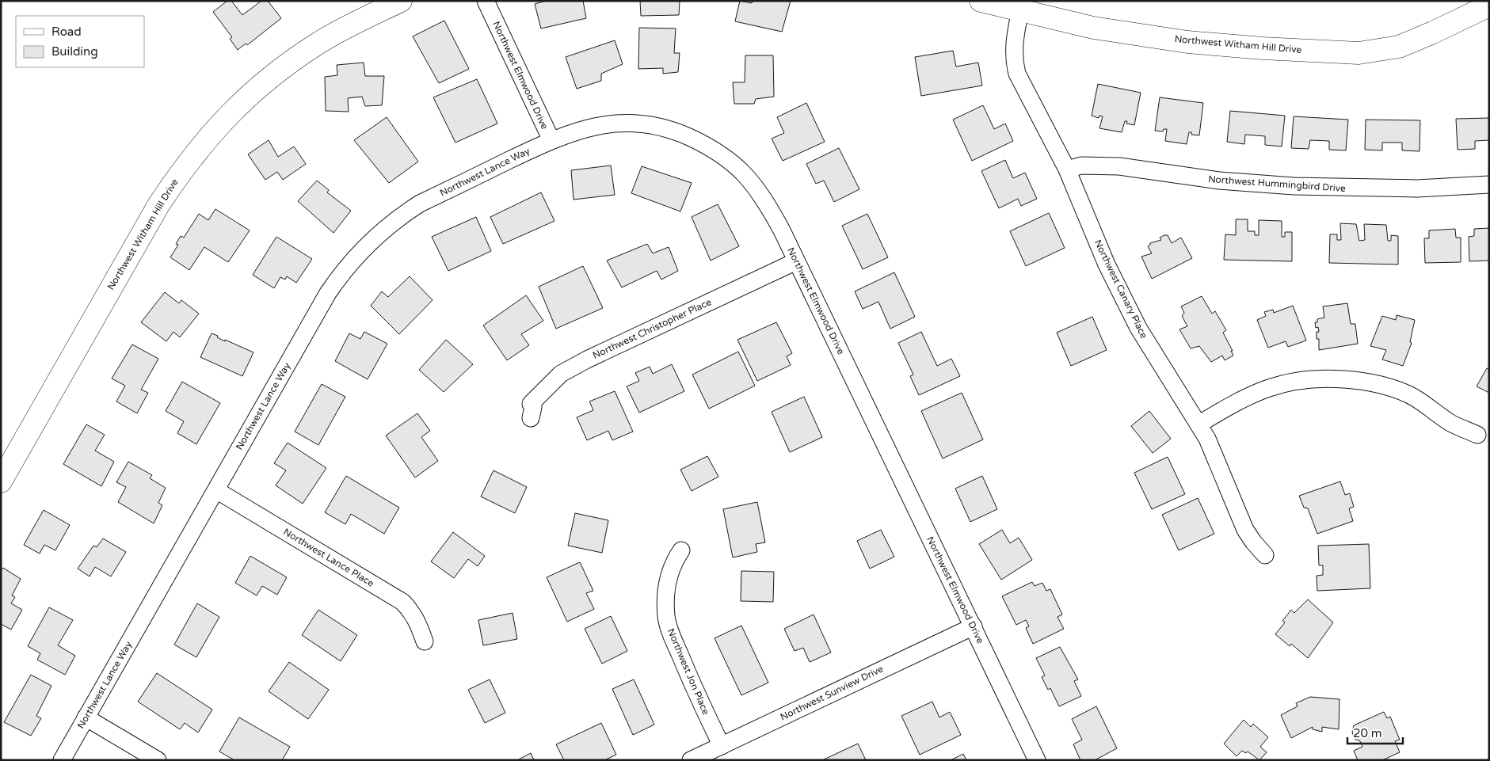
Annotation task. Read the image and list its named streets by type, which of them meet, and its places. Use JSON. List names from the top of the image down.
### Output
{
  "streets": {
    "street": [
      "Northwest Witham Hill Drive",
      "Northwest Elmwood Drive",
      "Northwest Lance Way",
      "Northwest Hummingbird Drive",
      "Northwest Canary Place",
      "Northwest Christopher Place",
      "Northwest Lance Place",
      "Northwest Jon Place",
      "Northwest Sunview Drive"
    ]
  },
  "crossings": [
    ["Northwest Witham Hill Drive", "Northwest Canary Place"],
    ["Northwest Elmwood Drive", "Northwest Lance Way"],
    ["Northwest Elmwood Drive", "Northwest Christopher Place"],
    ["Northwest Elmwood Drive", "Northwest Sunview Drive"],
    ["Northwest Lance Way", "Northwest Lance Place"],
    ["Northwest Hummingbird Drive", "Northwest Canary Place"],
    ["Northwest Jon Place", "Northwest Sunview Drive"]
  ],
  "legend": ["Road", "Building"],
  "scale_bar": "20 m"
}
